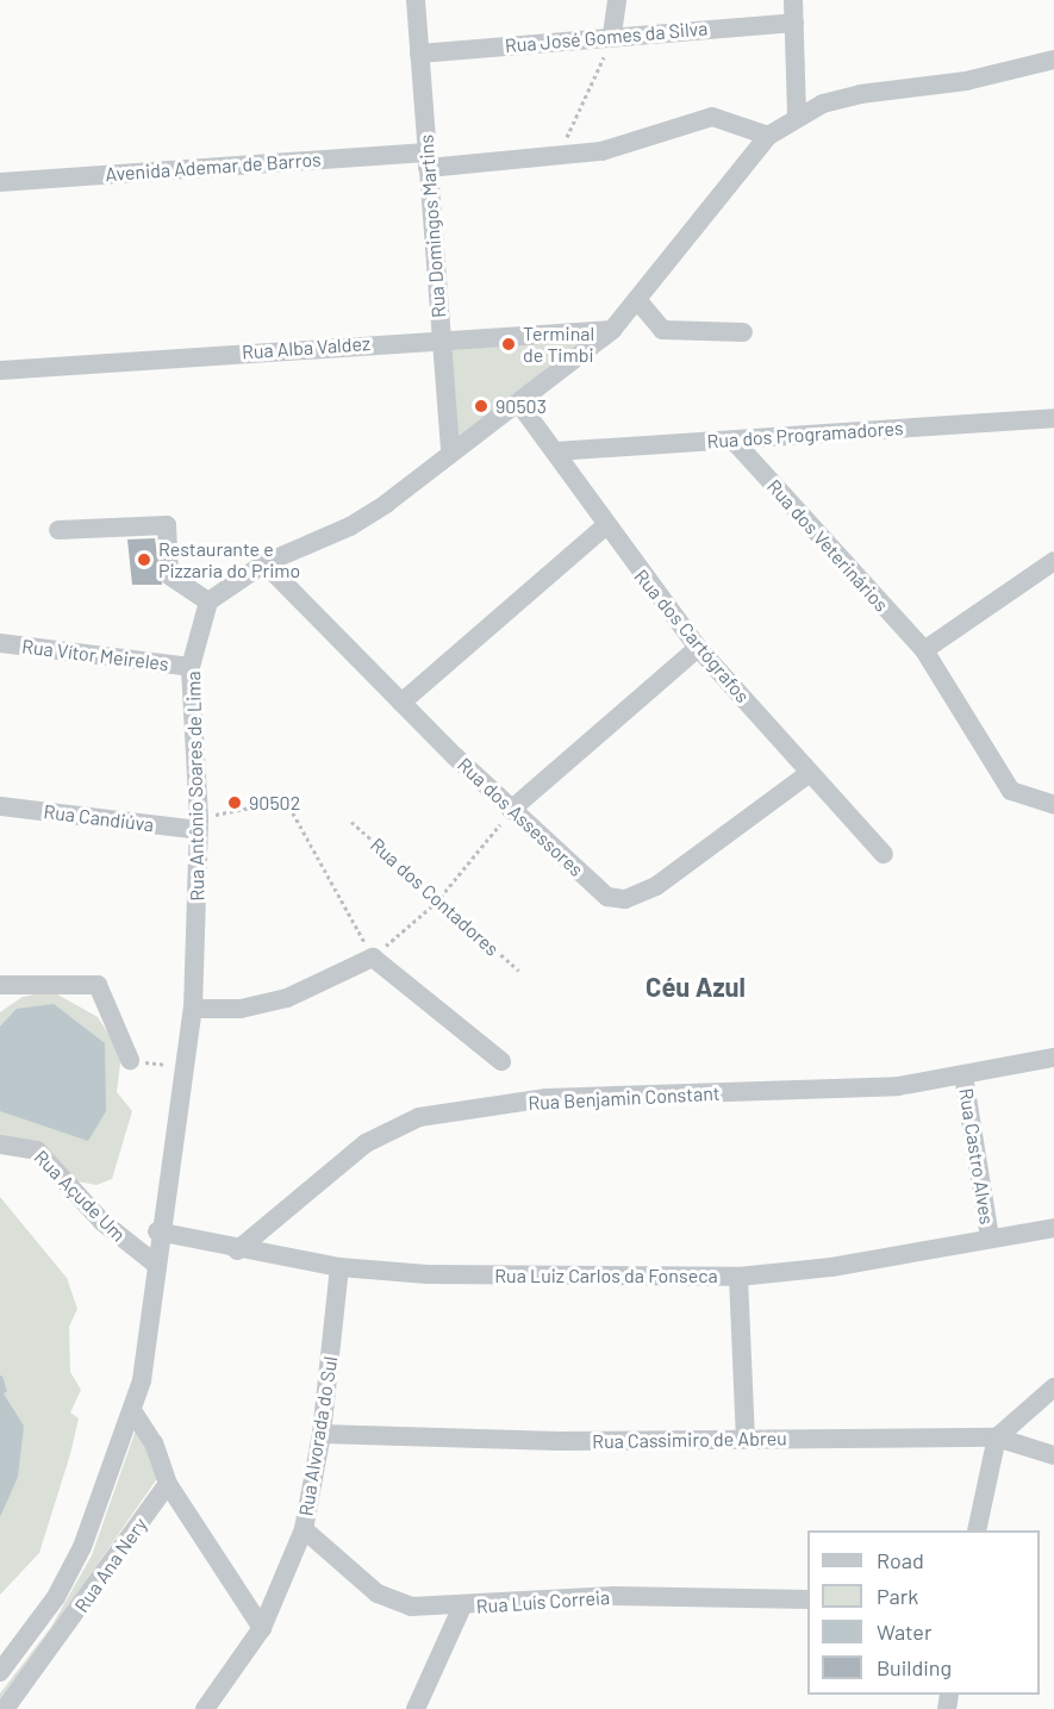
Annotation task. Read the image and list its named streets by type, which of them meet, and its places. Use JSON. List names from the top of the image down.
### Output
{
  "streets": {
    "street": [
      "Rua José Gomes da Silva",
      "Avenida Ademar de Barros",
      "Rua Domingos Martins",
      "Rua Alba Valdez",
      "Rua dos Programadores",
      "Rua dos Veterinários",
      "Rua dos Cartógrafos",
      "Rua Vítor Meireles",
      "Rua Antônio Soares de Lima",
      "Rua dos Assessores",
      "Rua Candiúva",
      "Rua Benjamin Constant",
      "Rua Castro Alves",
      "Rua Açude Um",
      "Rua Luiz Carlos da Fonseca",
      "Rua Alvorada do Sul",
      "Rua Cassimiro de Abreu",
      "Rua Ana Nery",
      "Rua Luís Correia"
    ],
    "path": ["Rua dos Contadores"]
  },
  "crossings": [
    ["Rua José Gomes da Silva", "Rua Domingos Martins"],
    ["Avenida Ademar de Barros", "Rua Domingos Martins"],
    ["Rua Domingos Martins", "Rua Alba Valdez"],
    ["Rua dos Programadores", "Rua dos Veterinários"],
    ["Rua dos Programadores", "Rua dos Cartógrafos"],
    ["Rua dos Cartógrafos", "Rua dos Assessores"],
    ["Rua Vítor Meireles", "Rua Antônio Soares de Lima"],
    ["Rua Antônio Soares de Lima", "Rua Candiúva"],
    ["Rua Antônio Soares de Lima", "Rua Açude Um"],
    ["Rua Antônio Soares de Lima", "Rua Luiz Carlos da Fonseca"],
    ["Rua Benjamin Constant", "Rua Castro Alves"],
    ["Rua Benjamin Constant", "Rua Luiz Carlos da Fonseca"],
    ["Rua Castro Alves", "Rua Luiz Carlos da Fonseca"],
    ["Rua Luiz Carlos da Fonseca", "Rua Alvorada do Sul"],
    ["Rua Alvorada do Sul", "Rua Cassimiro de Abreu"],
    ["Rua Alvorada do Sul", "Rua Luís Correia"]
  ],
  "districts": ["Céu Azul"],
  "places": [
    "Terminal de Timbi",
    "90503",
    "Restaurante e Pizzaria do Primo",
    "90502"
  ],
  "legend": [
    "Road",
    "Park",
    "Water",
    "Building"
  ]
}
